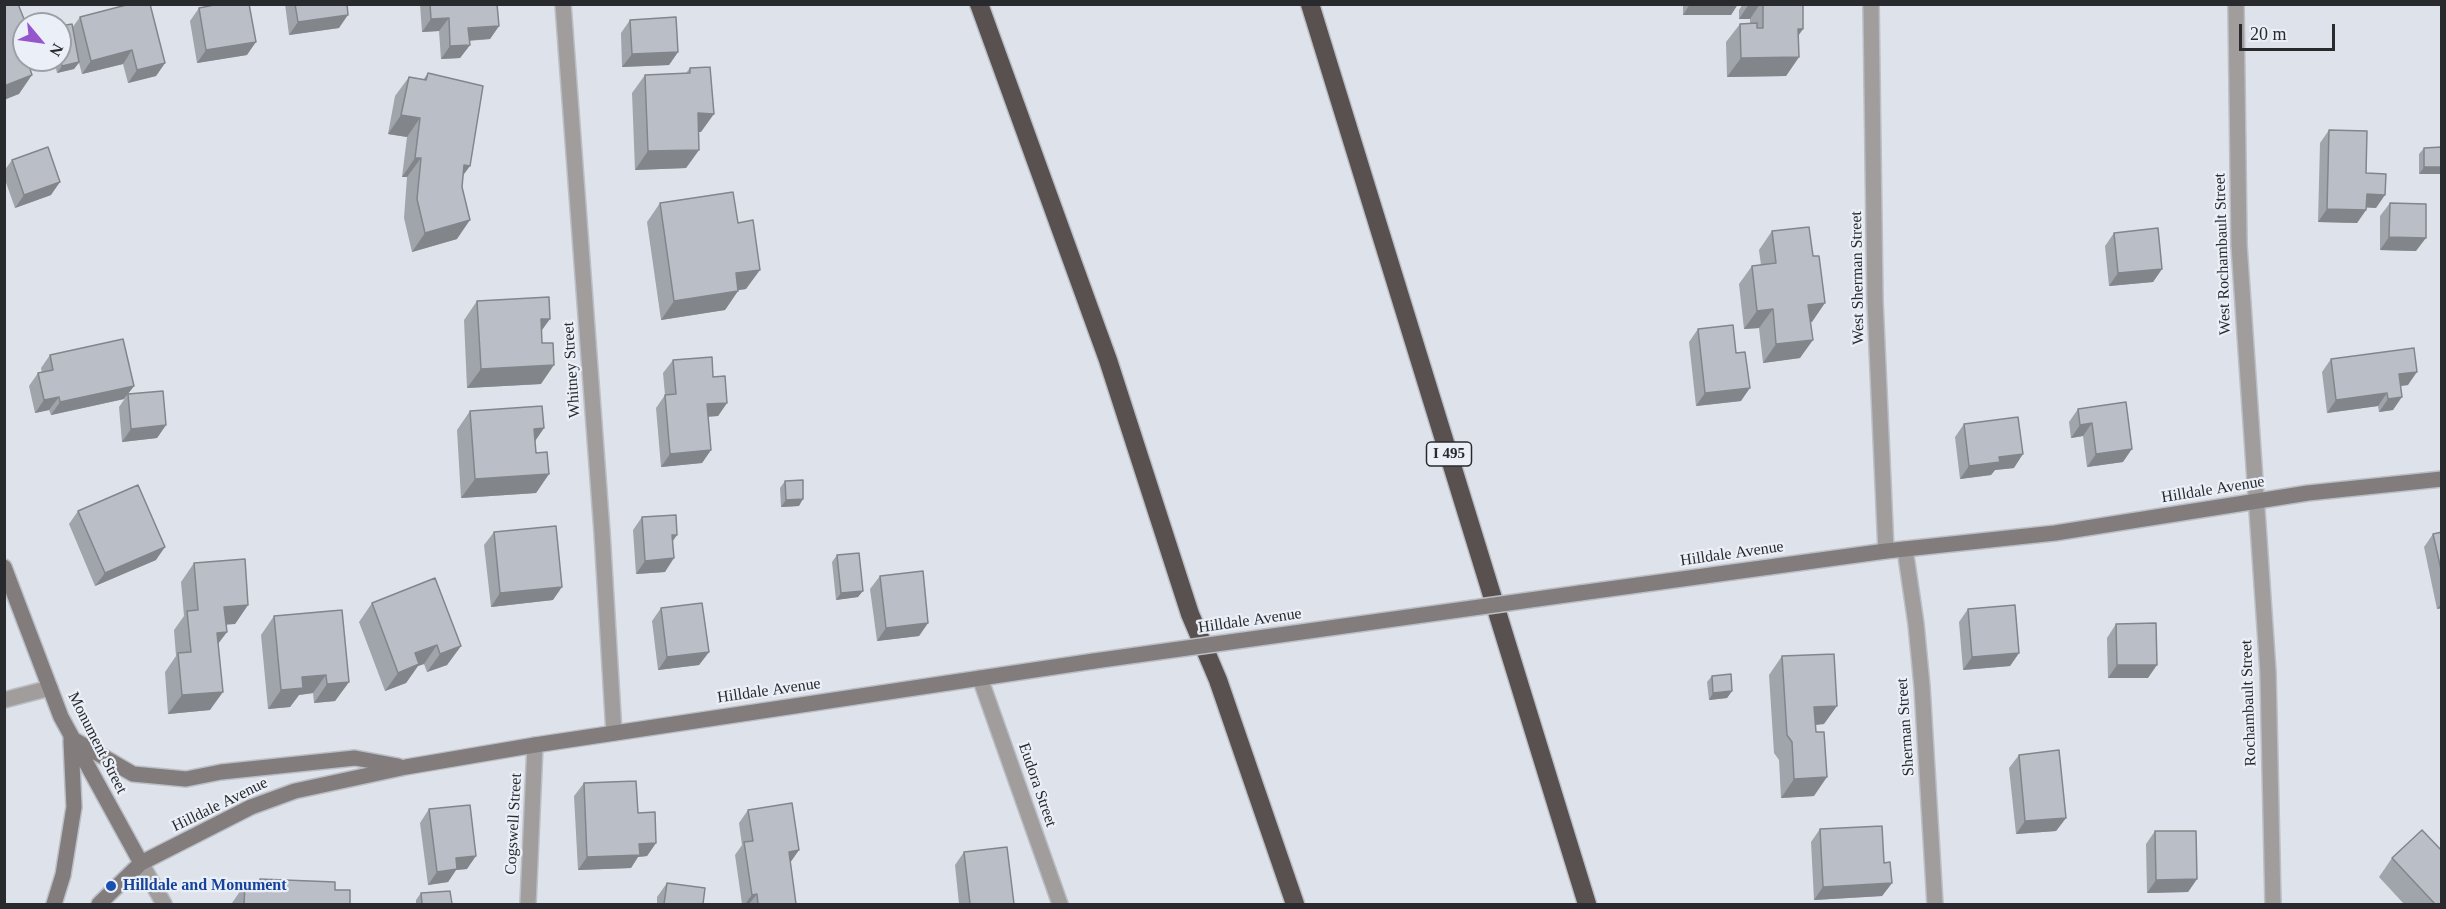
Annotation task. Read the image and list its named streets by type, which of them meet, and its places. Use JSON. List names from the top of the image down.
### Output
{
  "streets": {
    "highway": ["I 495"],
    "main road": ["Hilldale Avenue", "Monument Street"],
    "street": [
      "West Rochambault Street",
      "West Sherman Street",
      "Whitney Street",
      "Rochambault Street",
      "Sherman Street",
      "Eudora Street",
      "Cogswell Street"
    ]
  },
  "crossings": [
    ["West Rochambault Street", "Hilldale Avenue"],
    ["West Rochambault Street", "Rochambault Street"],
    ["West Sherman Street", "Hilldale Avenue"],
    ["Whitney Street", "Hilldale Avenue"],
    ["Hilldale Avenue", "Rochambault Street"],
    ["Hilldale Avenue", "Sherman Street"],
    ["Hilldale Avenue", "Monument Street"],
    ["Hilldale Avenue", "Eudora Street"],
    ["Hilldale Avenue", "Cogswell Street"]
  ],
  "places": ["Hilldale and Monument"],
  "scale_bar": "20 m",
  "north": "bottom right"
}
